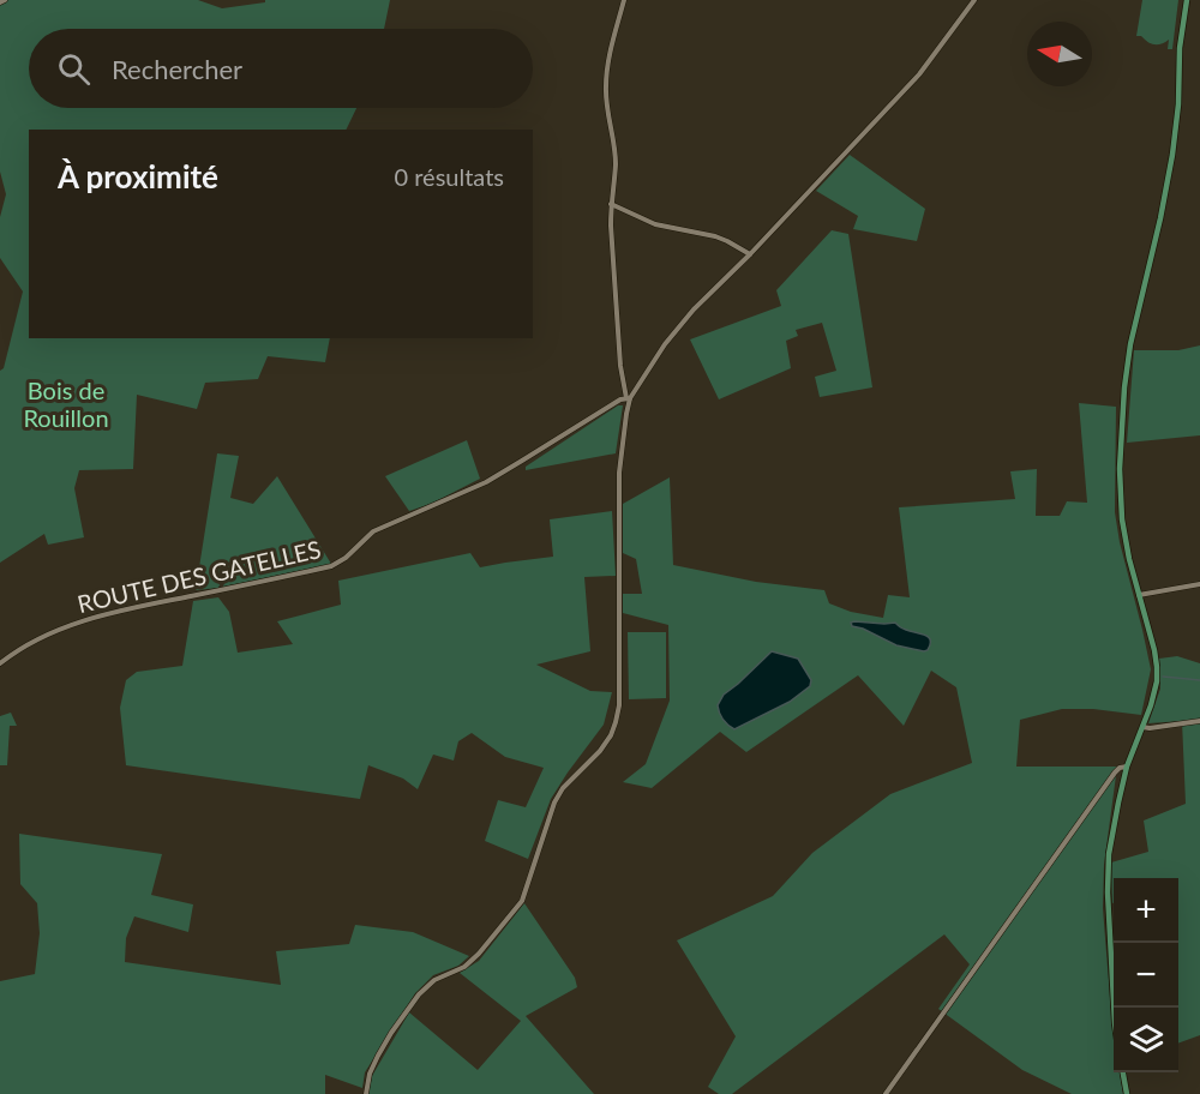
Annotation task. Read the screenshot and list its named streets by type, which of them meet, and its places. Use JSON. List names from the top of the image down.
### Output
{
  "streets": {
    "street": ["ROUTE DES GATELLES"]
  },
  "parks": ["Bois de Rouillon"],
  "north": "left",
  "page": {
    "search": "Rechercher",
    "heading": ["À proximité", "0 résultats"],
    "map_buttons": ["+", "−"]
  }
}
